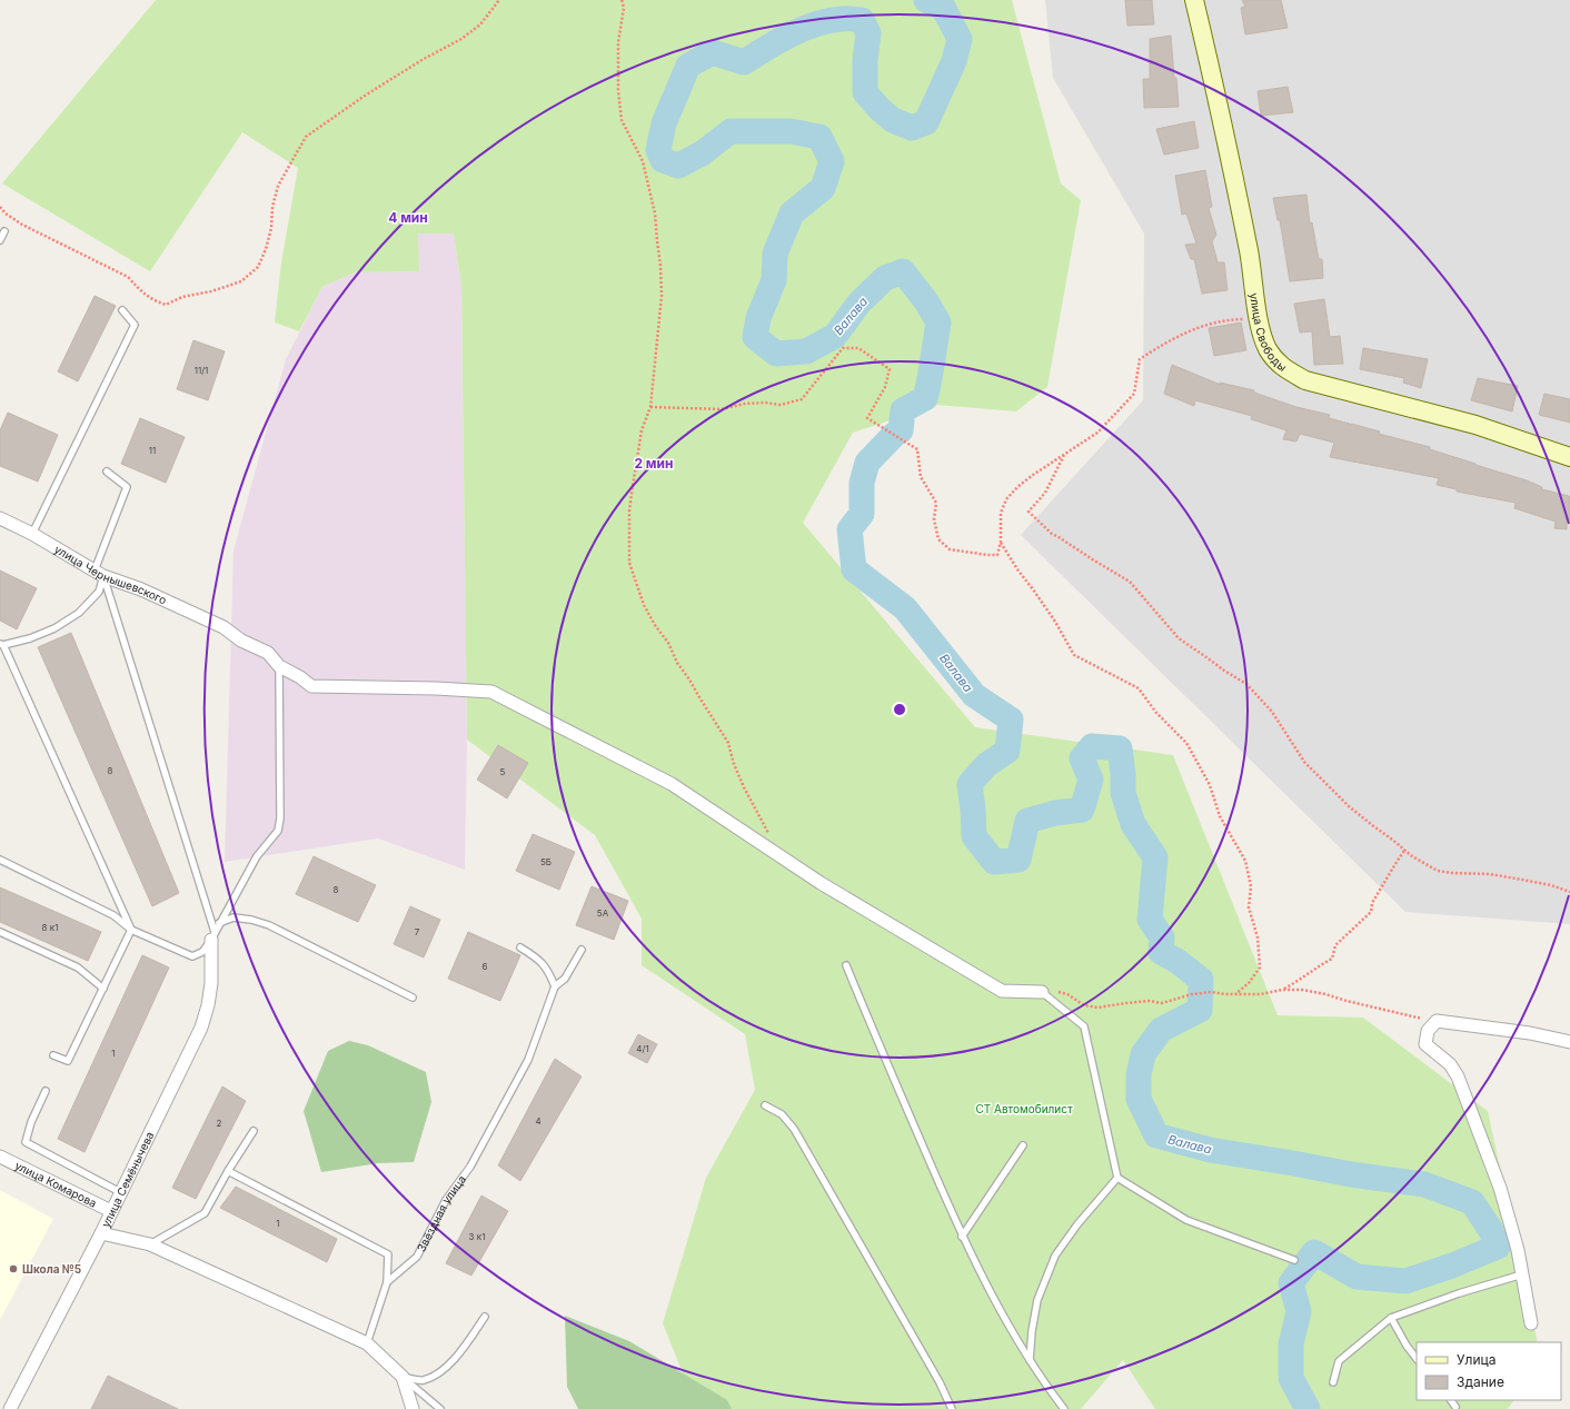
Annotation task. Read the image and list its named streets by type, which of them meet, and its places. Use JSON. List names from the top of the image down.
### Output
{
  "streets": {
    "main road": ["улица Свободы"],
    "street": ["улица Чернышевского", "улица Семёнычева", "улица Комарова"],
    "lane": ["Звёздная улица"]
  },
  "crossings": [
    ["улица Семёнычева", "улица Комарова"]
  ],
  "water": ["Валава"],
  "parks": ["СТ Автомобилист"],
  "places": ["Школа №5"],
  "house_numbers": [
    "11/1",
    "11",
    "8",
    "5",
    "5Б",
    "8",
    "5А",
    "8 к1",
    "7",
    "6",
    "4/1",
    "1",
    "4",
    "2",
    "1",
    "3 к1"
  ],
  "legend": ["Улица", "Здание"],
  "rings": ["4 мин", "2 мин"]
}
